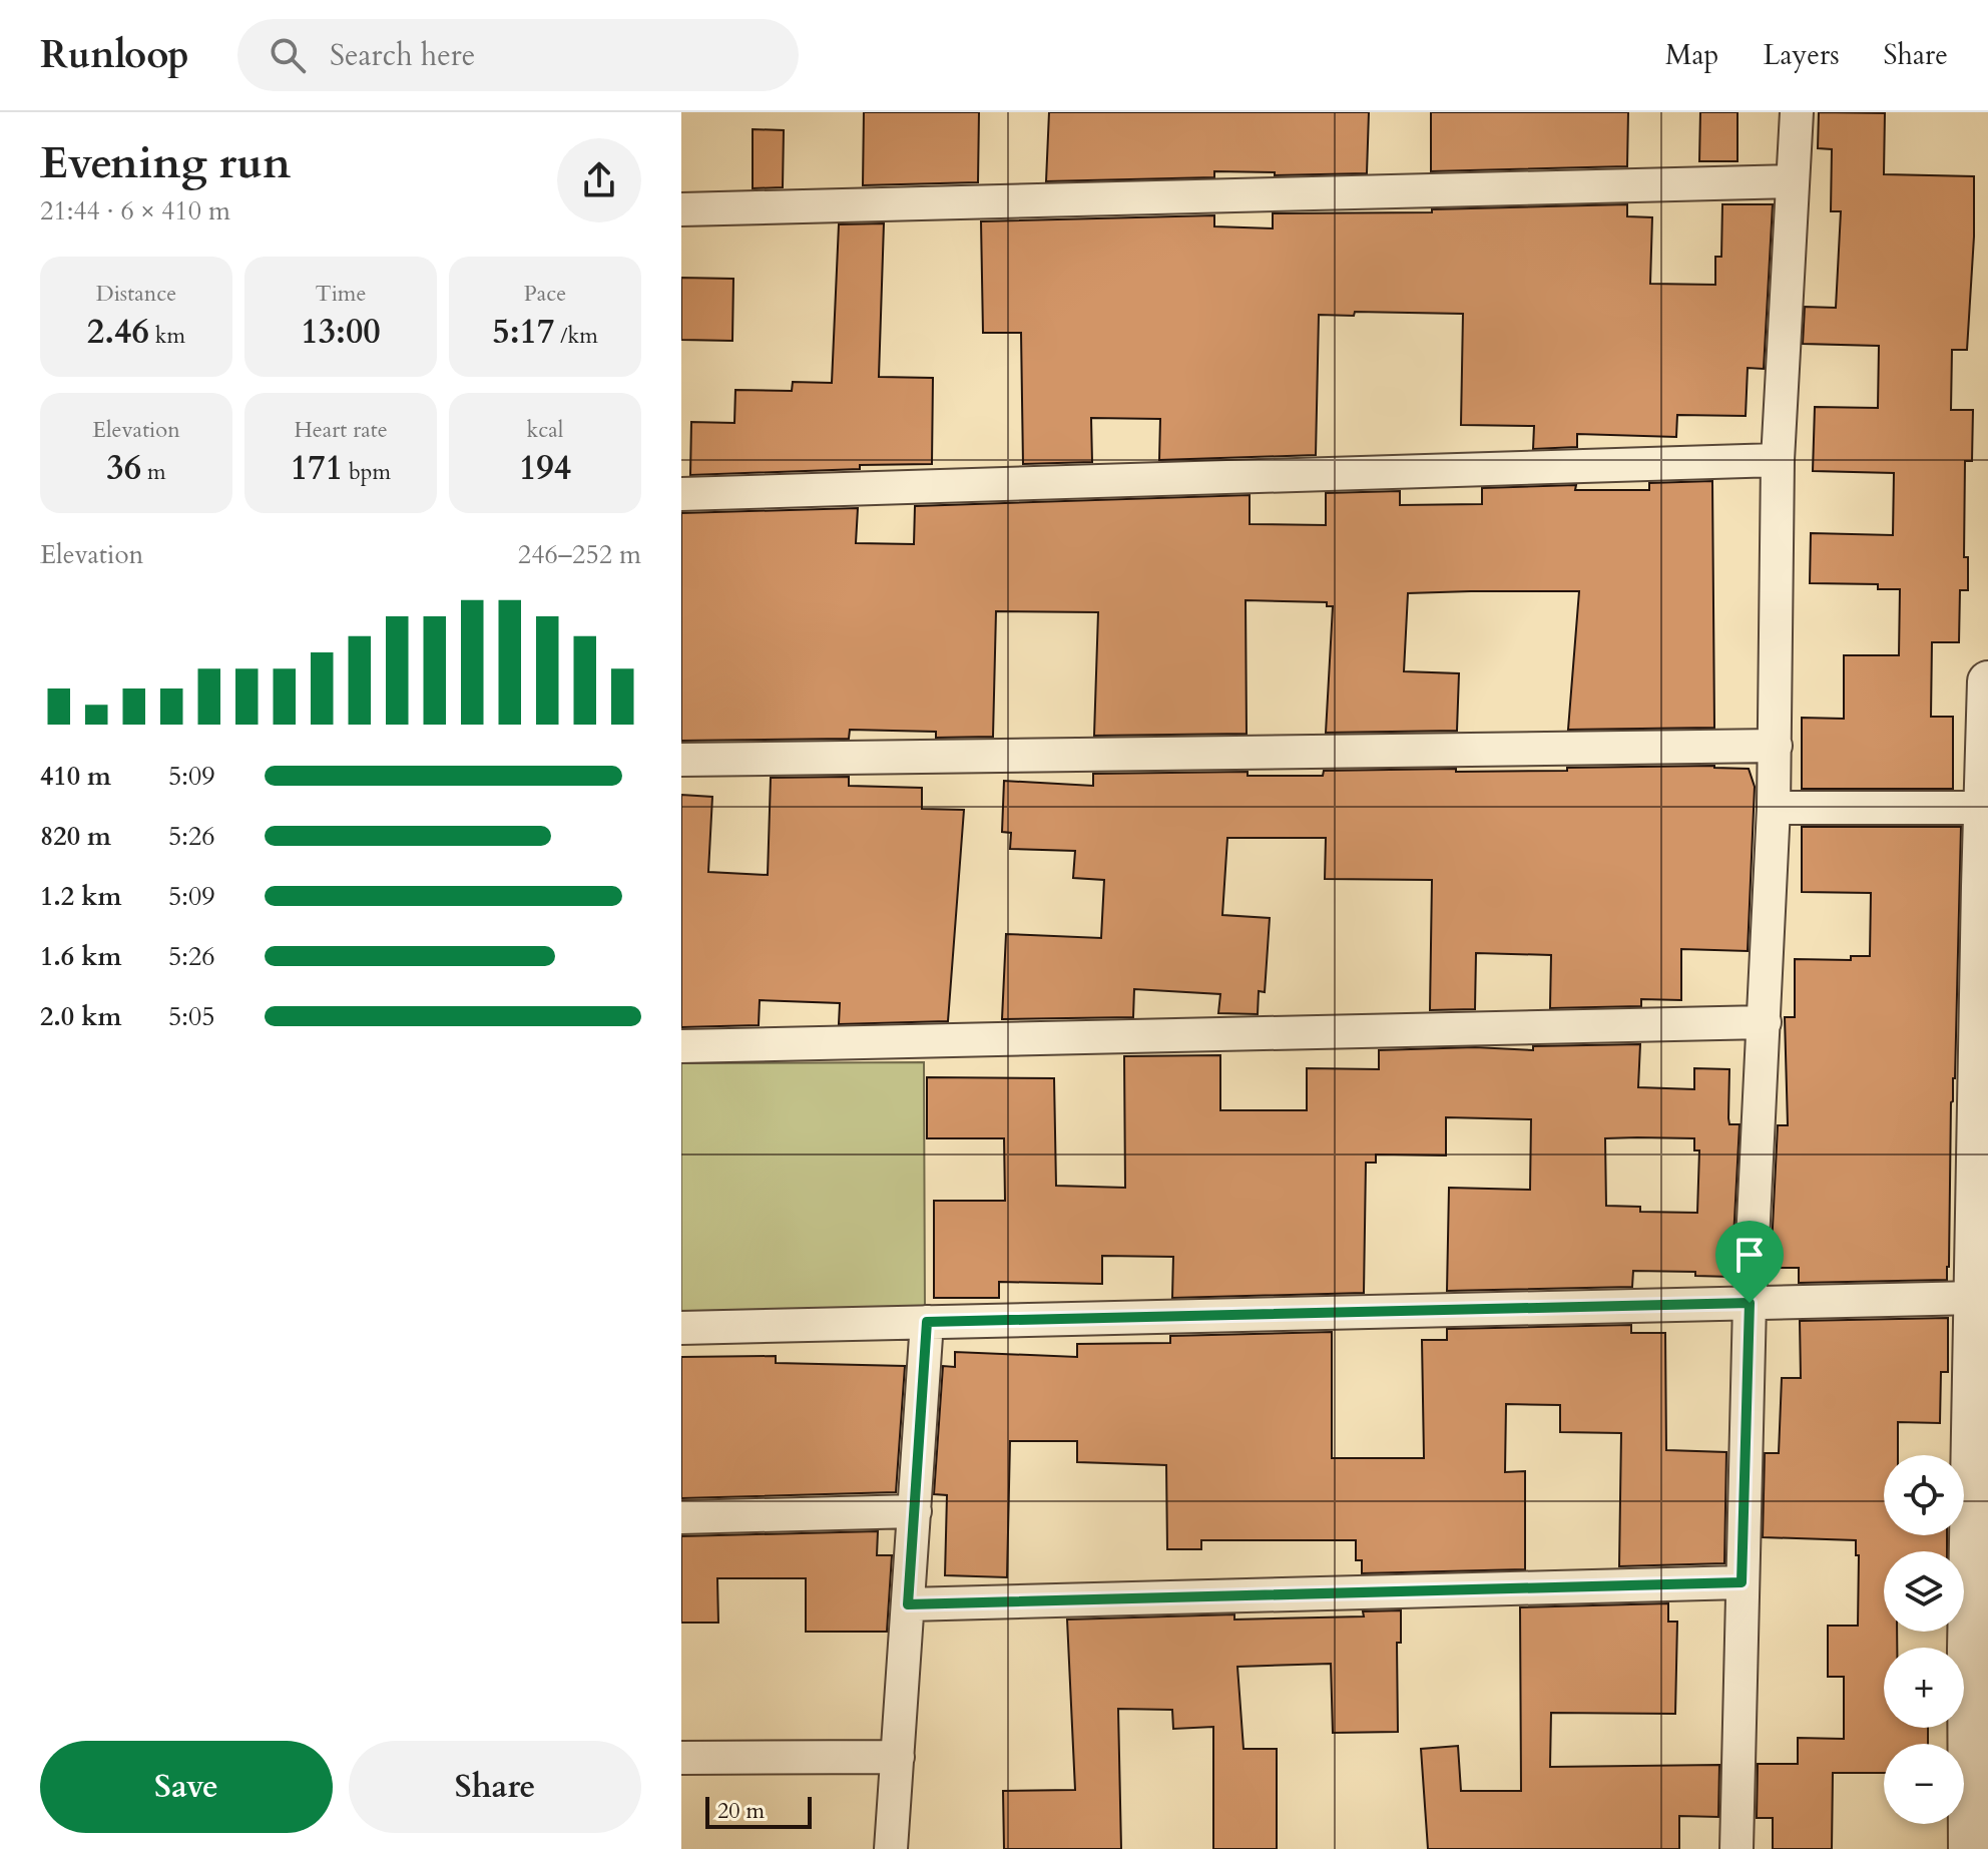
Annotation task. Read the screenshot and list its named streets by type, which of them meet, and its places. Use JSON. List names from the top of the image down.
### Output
{
  "scale_bar": "20 m",
  "page": {
    "header": "Runloop",
    "search": "Search here",
    "nav": ["Map", "Layers", "Share"],
    "heading": ["Evening run", "21:44 · 6 × 410 m"],
    "stats": [
      ["Distance", "2.46 km"],
      ["Time", "13:00"],
      ["Pace", "5:17 /km"],
      ["Elevation", "36 m"],
      ["Heart rate", "171 bpm"],
      ["kcal", "194"]
    ],
    "chart": ["Elevation", "246–252 m"],
    "list": [
      {
        "name": "410 m",
        "note": "5:09"
      },
      {
        "name": "820 m",
        "note": "5:26"
      },
      {
        "name": "1.2 km",
        "note": "5:09"
      },
      {
        "name": "1.6 km",
        "note": "5:26"
      },
      {
        "name": "2.0 km",
        "note": "5:05"
      }
    ],
    "map_buttons": ["+", "−"],
    "buttons": ["Save", "Share"],
    "scale": "20 m"
  }
}
